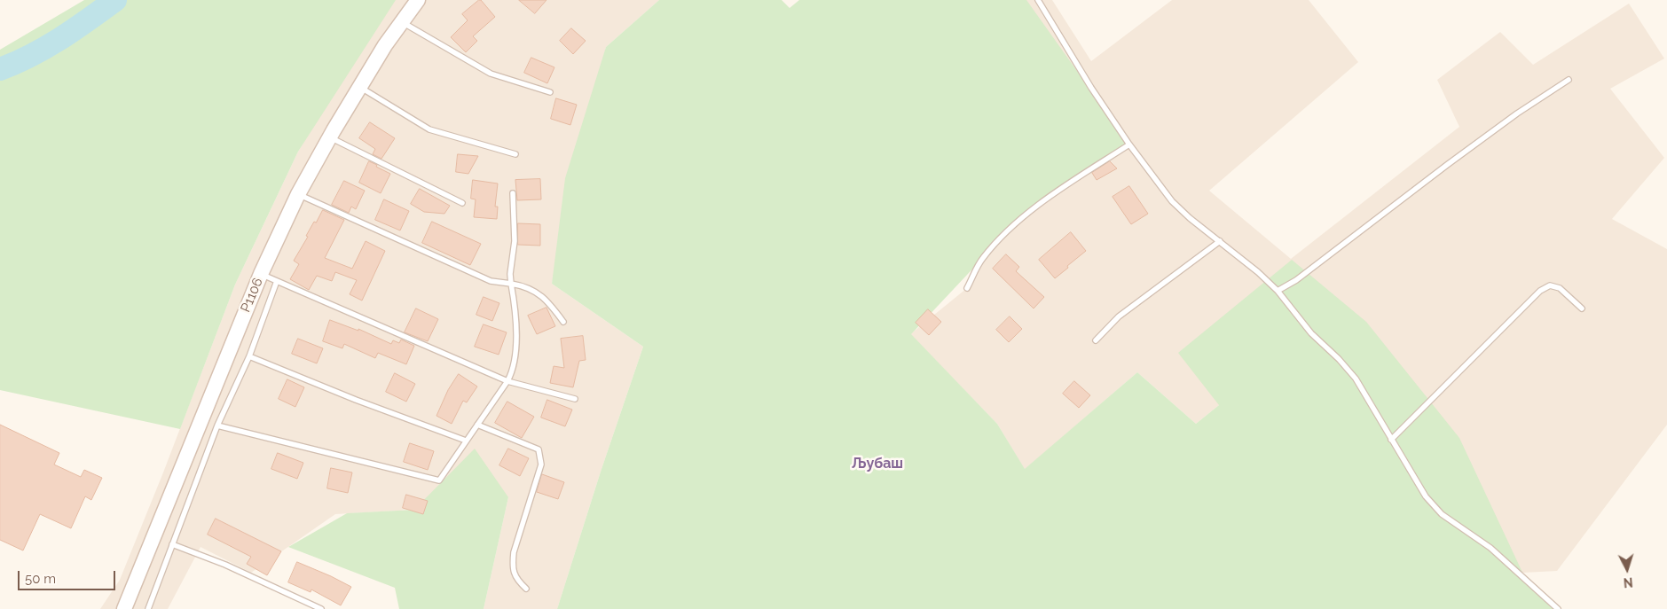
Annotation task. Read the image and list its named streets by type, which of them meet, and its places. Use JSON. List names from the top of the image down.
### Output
{
  "streets": {
    "main road": ["P1106"]
  },
  "districts": ["Љубаш"],
  "scale_bar": "50 m",
  "north": "bottom"
}
